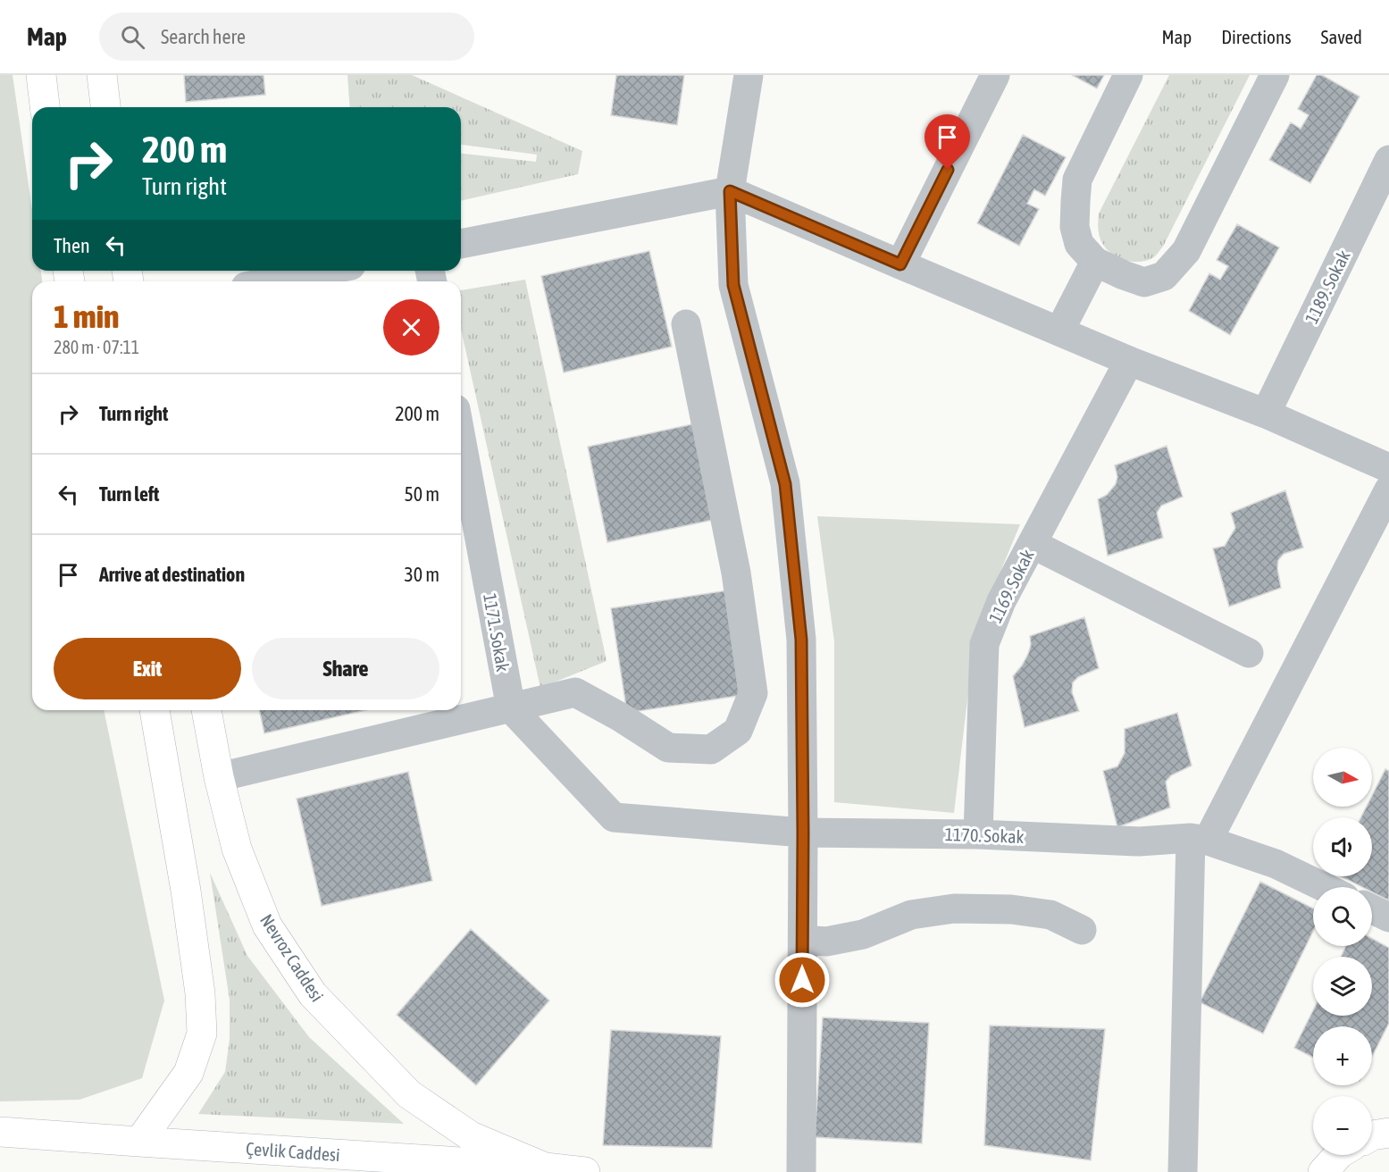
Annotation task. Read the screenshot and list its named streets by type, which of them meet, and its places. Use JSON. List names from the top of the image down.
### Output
{
  "streets": {
    "main road": ["Nevroz Caddesi", "Çevlik Caddesi"],
    "street": [
      "1189. Sokak",
      "1169. Sokak",
      "1171. Sokak",
      "1170. Sokak"
    ]
  },
  "crossings": [
    ["1169. Sokak", "1170. Sokak"],
    ["1171. Sokak", "1170. Sokak"],
    ["Nevroz Caddesi", "Çevlik Caddesi"]
  ],
  "north": "right",
  "page": {
    "header": "Map",
    "search": "Search here",
    "nav": ["Map", "Directions", "Saved"],
    "turn": ["200 m", "Turn right"],
    "then": "Then",
    "heading": ["1 min", "280 m · 07:11"],
    "list": [
      {
        "name": "Turn right",
        "value": "200 m"
      },
      {
        "name": "Turn left",
        "value": "50 m"
      },
      {
        "name": "Arrive at destination",
        "value": "30 m"
      }
    ],
    "buttons": ["Exit", "Share"],
    "map_buttons": ["+", "−"]
  }
}
